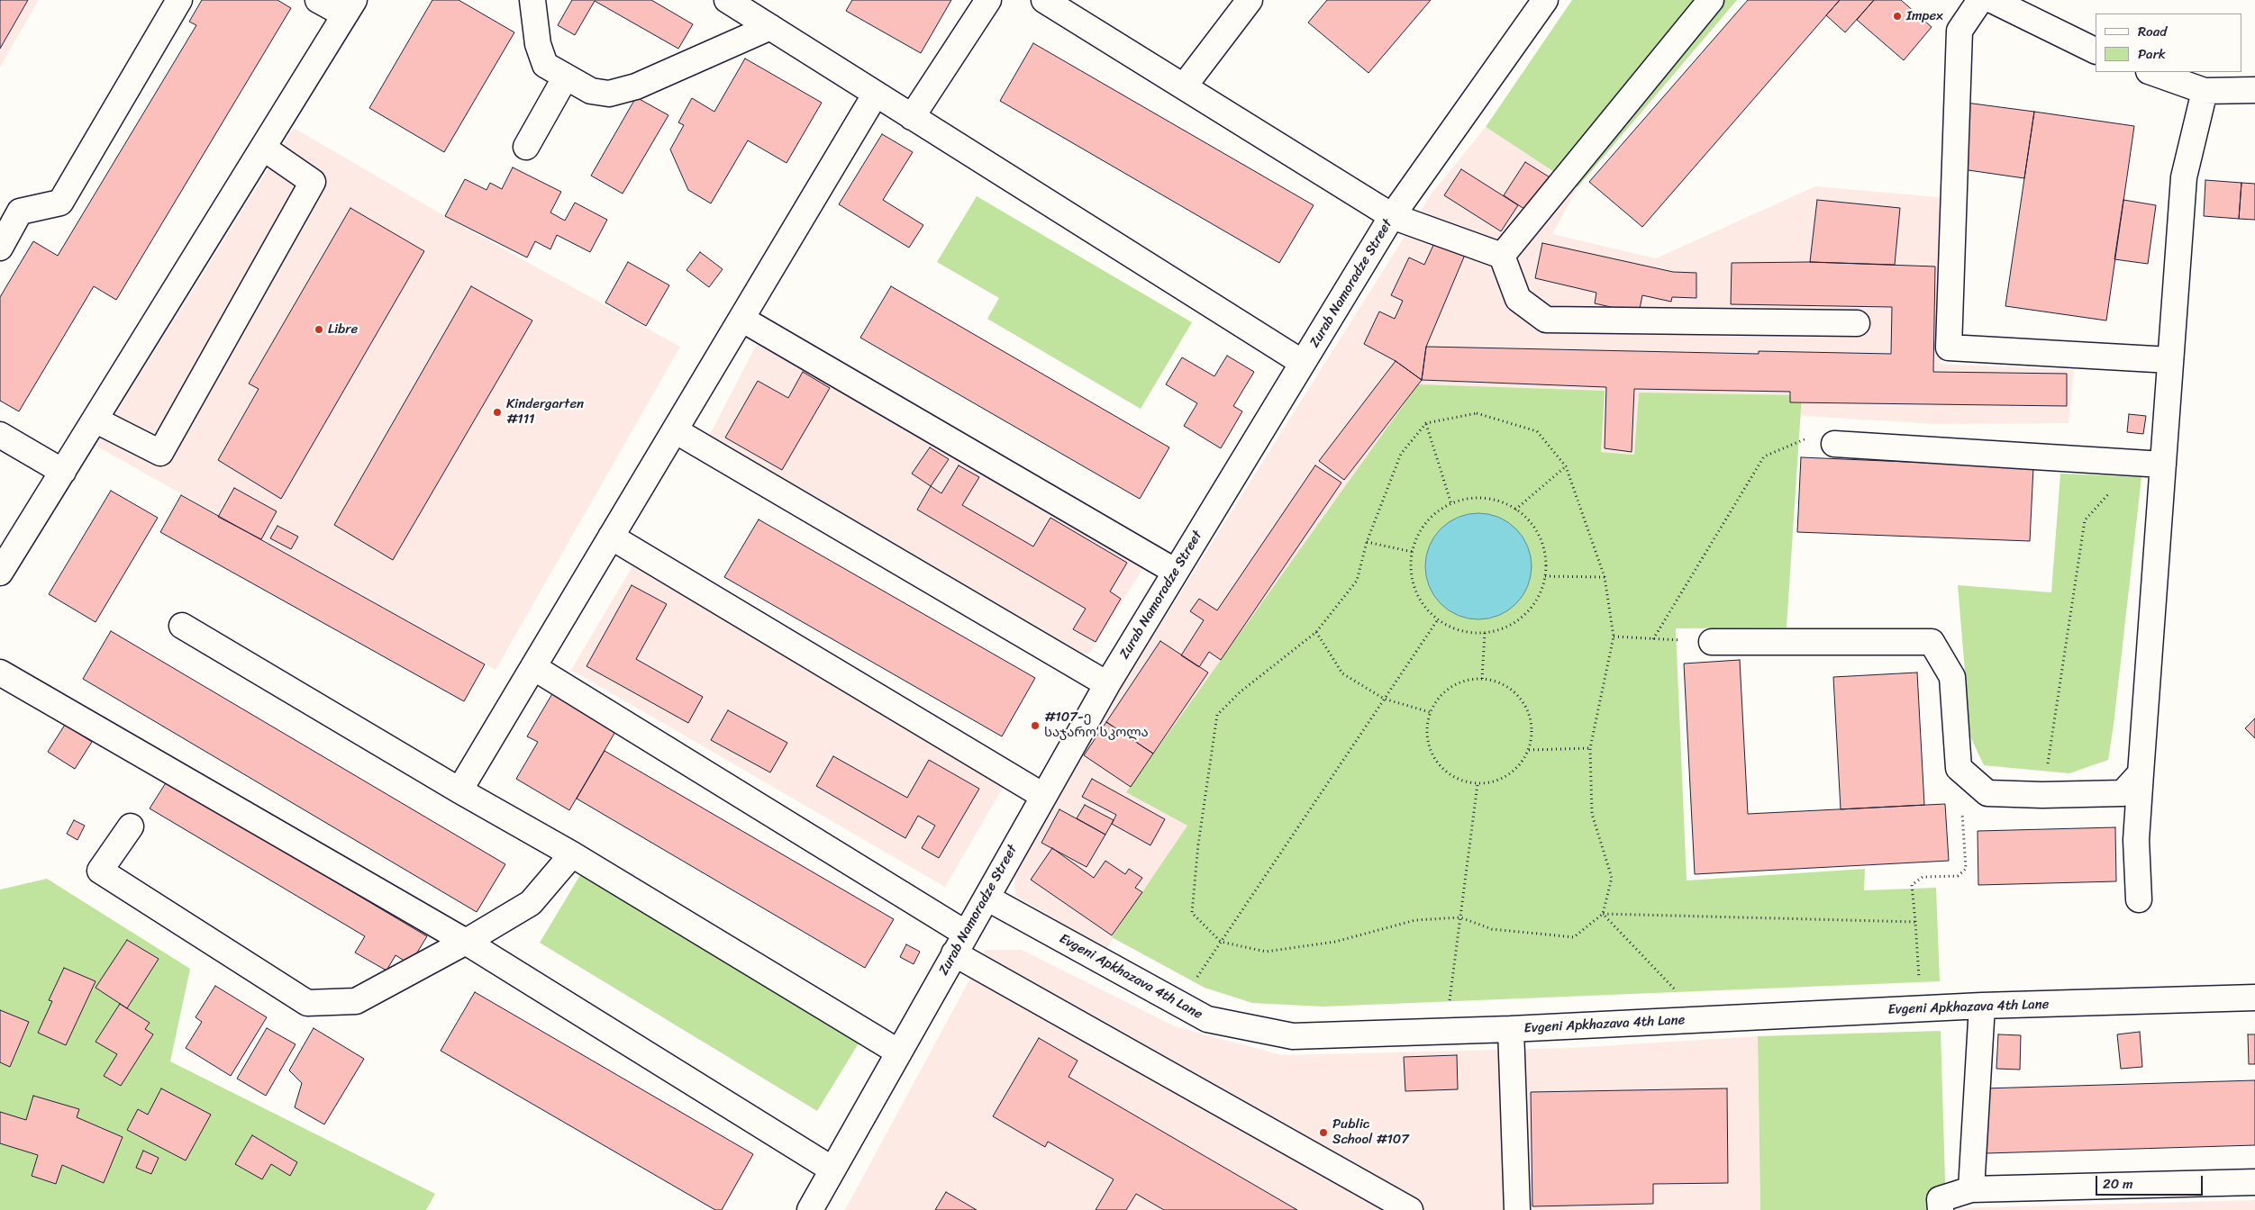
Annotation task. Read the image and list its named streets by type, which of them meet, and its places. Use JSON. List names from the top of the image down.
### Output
{
  "streets": {
    "street": ["Zurab Namoradze Street", "Evgeni Apkhazava 4th Lane"]
  },
  "crossings": [
    ["Zurab Namoradze Street", "Evgeni Apkhazava 4th Lane"]
  ],
  "places": [
    "Impex",
    "Libre",
    "Kindergarten #111",
    "#107-ე საჯარო სკოლა",
    "Public School #107"
  ],
  "legend": ["Road", "Park"],
  "scale_bar": "20 m"
}
